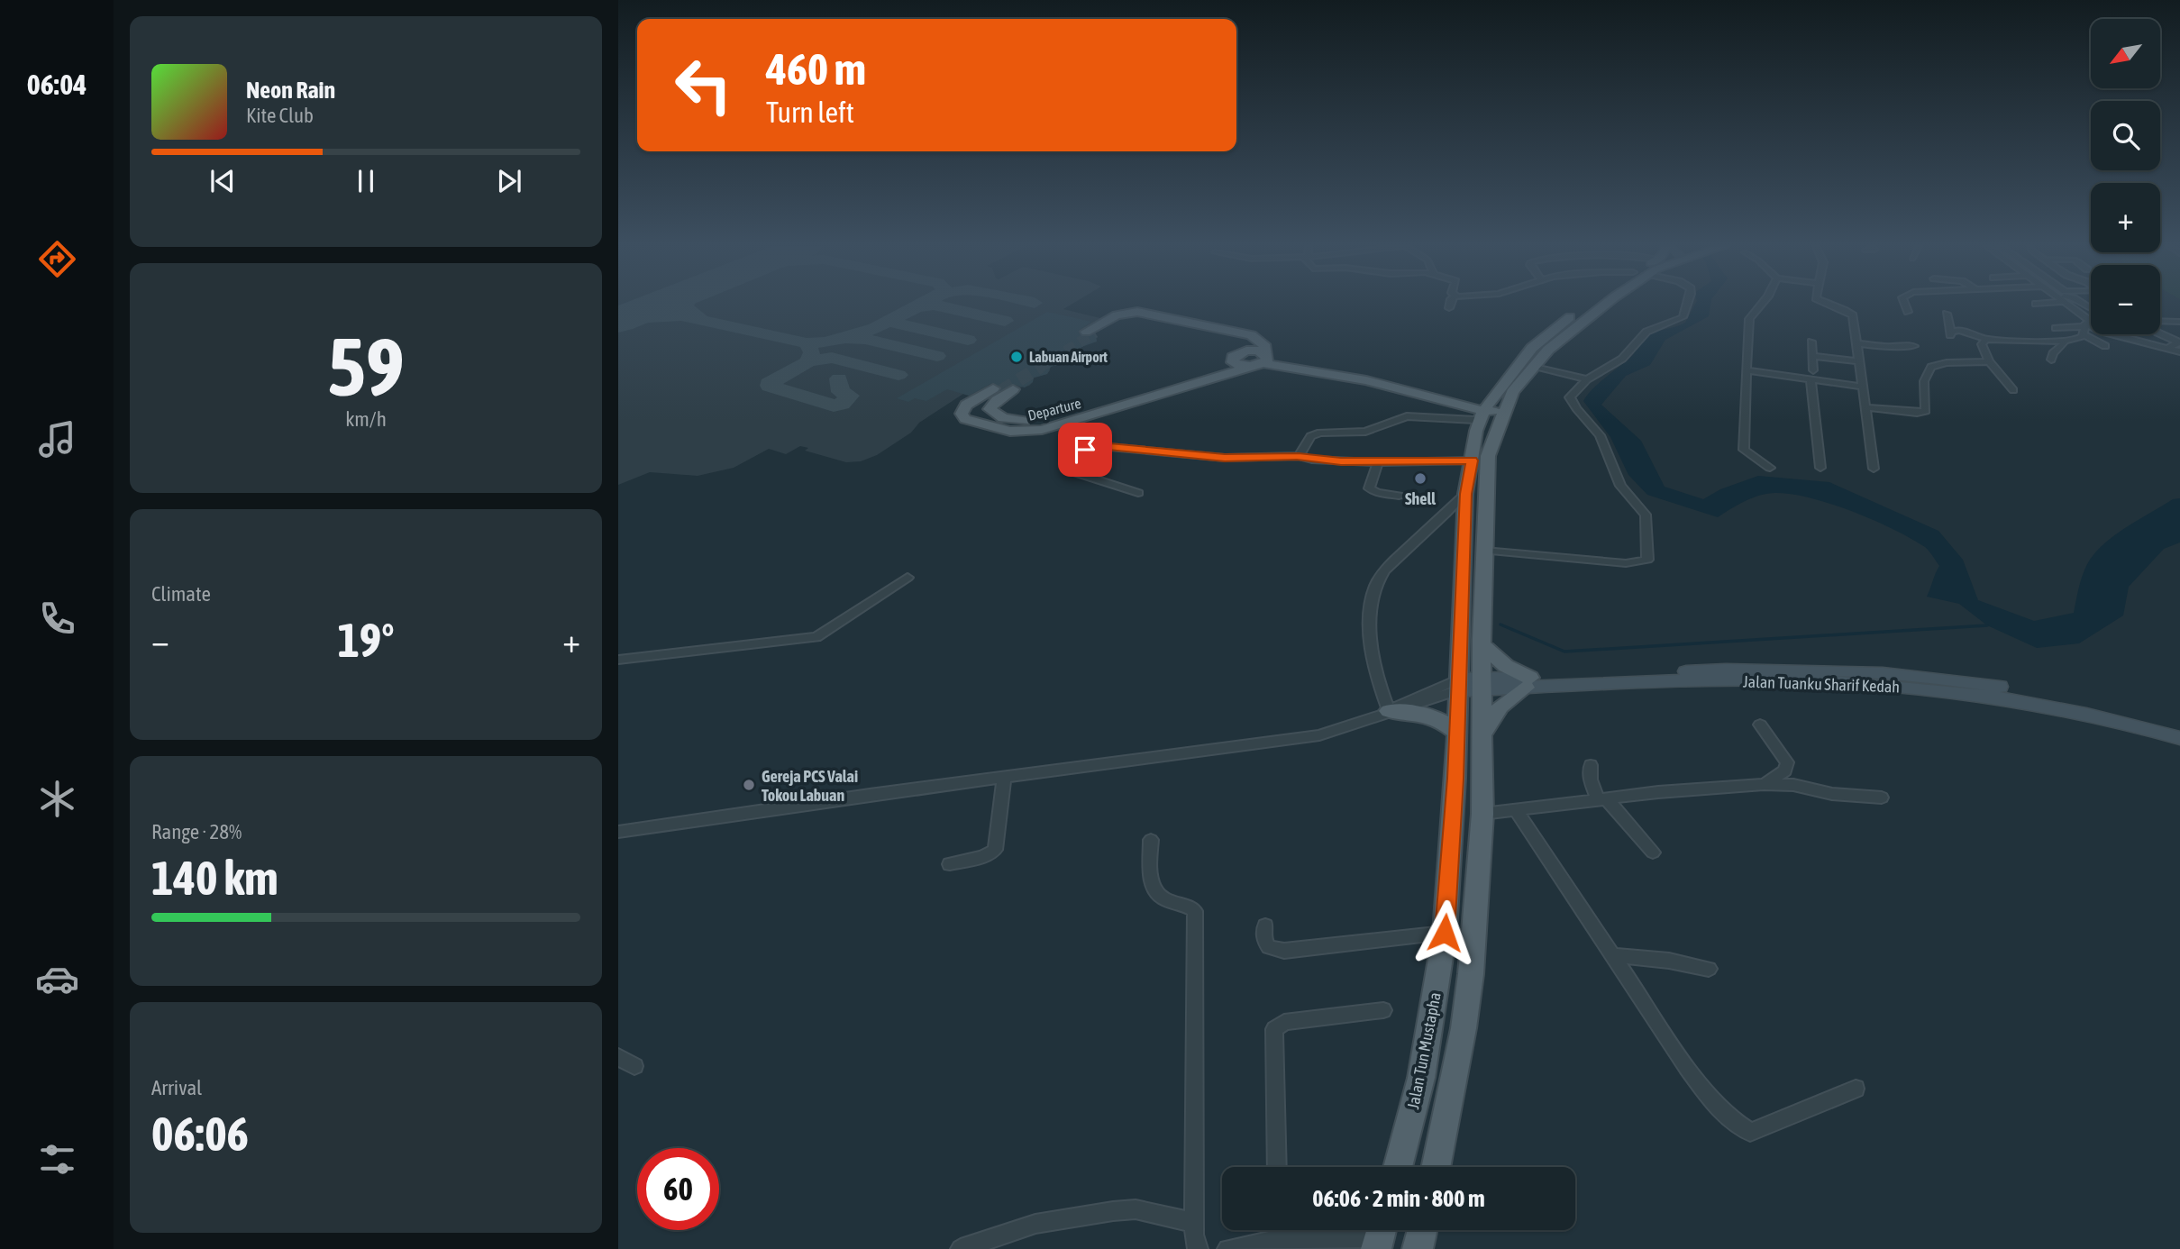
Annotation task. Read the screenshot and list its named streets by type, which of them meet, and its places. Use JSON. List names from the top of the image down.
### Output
{
  "streets": {
    "main road": ["Departure", "Jalan Tuanku Sharif Kedah", "Jalan Tun Mustapha"]
  },
  "crossings": [
    ["Jalan Tuanku Sharif Kedah", "Jalan Tun Mustapha"]
  ],
  "places": ["Labuan Airport", "Shell", "Gereja PCS Valai Tokou Labuan"],
  "north": "bottom left",
  "page": {
    "tabs": "06:04",
    "map_buttons": ["+", "−"],
    "turn": ["460 m", "Turn left"],
    "song": ["Neon Rain", "Kite Club"],
    "tile": [
      ["59", "km/h"],
      "Climate",
      ["Range · 28%", "140 km"],
      ["Arrival", "06:06"]
    ],
    "heat": ["−", "19°", "+"],
    "limit": "60",
    "trip": "06:06 · 2 min · 800 m"
  }
}
